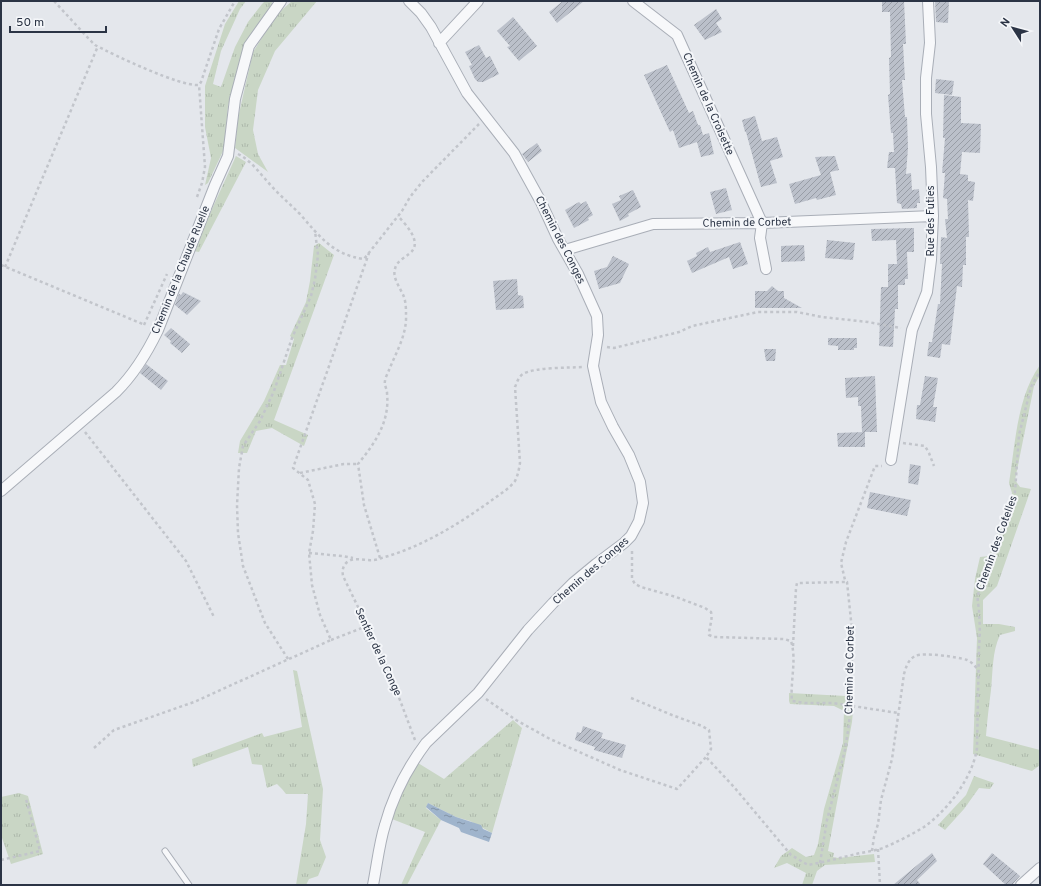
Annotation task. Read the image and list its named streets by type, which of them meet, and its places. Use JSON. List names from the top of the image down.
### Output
{
  "streets": {
    "street": [
      "Chemin de la Croisette",
      "Rue des Futies",
      "Chemin de Corbet",
      "Chemin des Conges",
      "Chemin de la Chaude Ruelle"
    ],
    "path": ["Chemin des Cotelles", "Sentier de la Conge"]
  },
  "crossings": [
    ["Chemin de la Croisette", "Chemin de Corbet"],
    ["Rue des Futies", "Chemin de Corbet"],
    ["Chemin de Corbet", "Chemin des Conges"],
    ["Chemin de Corbet", "Chemin des Cotelles"],
    ["Chemin des Conges", "Sentier de la Conge"]
  ],
  "scale_bar": "50 m",
  "north": "top left"
}
